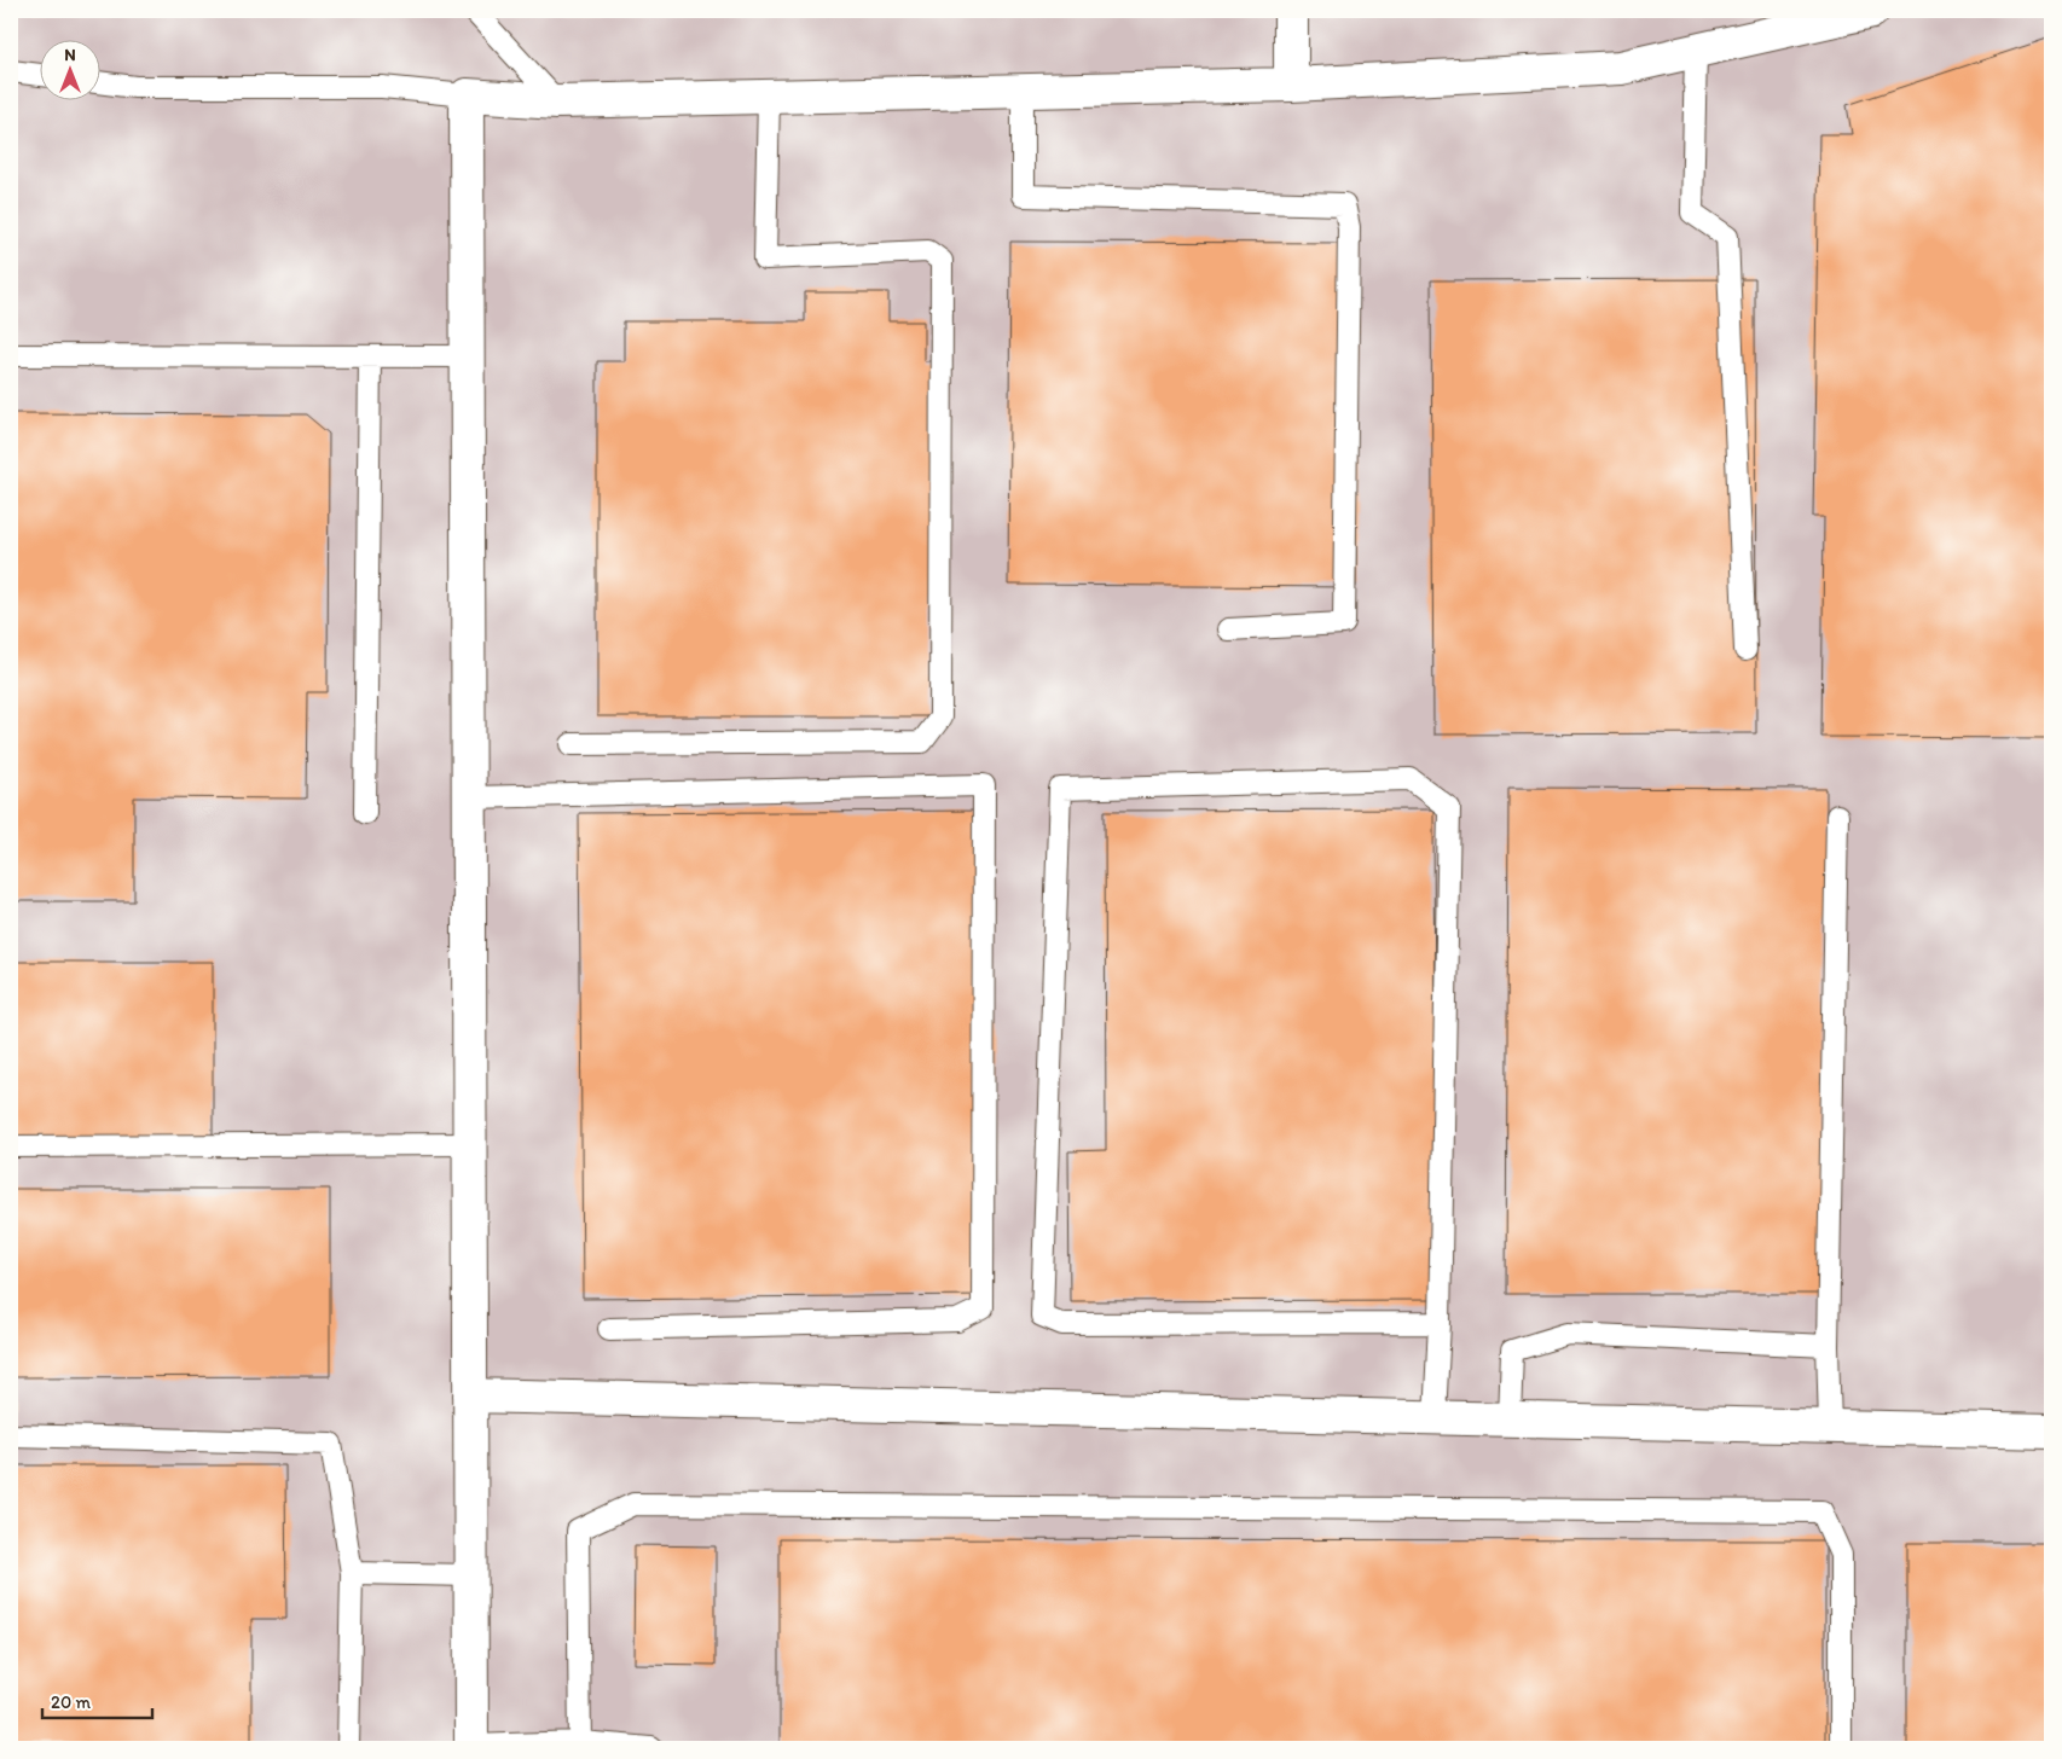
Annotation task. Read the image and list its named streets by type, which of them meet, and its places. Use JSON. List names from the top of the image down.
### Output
{
  "scale_bar": "20 m",
  "north": "top"
}
